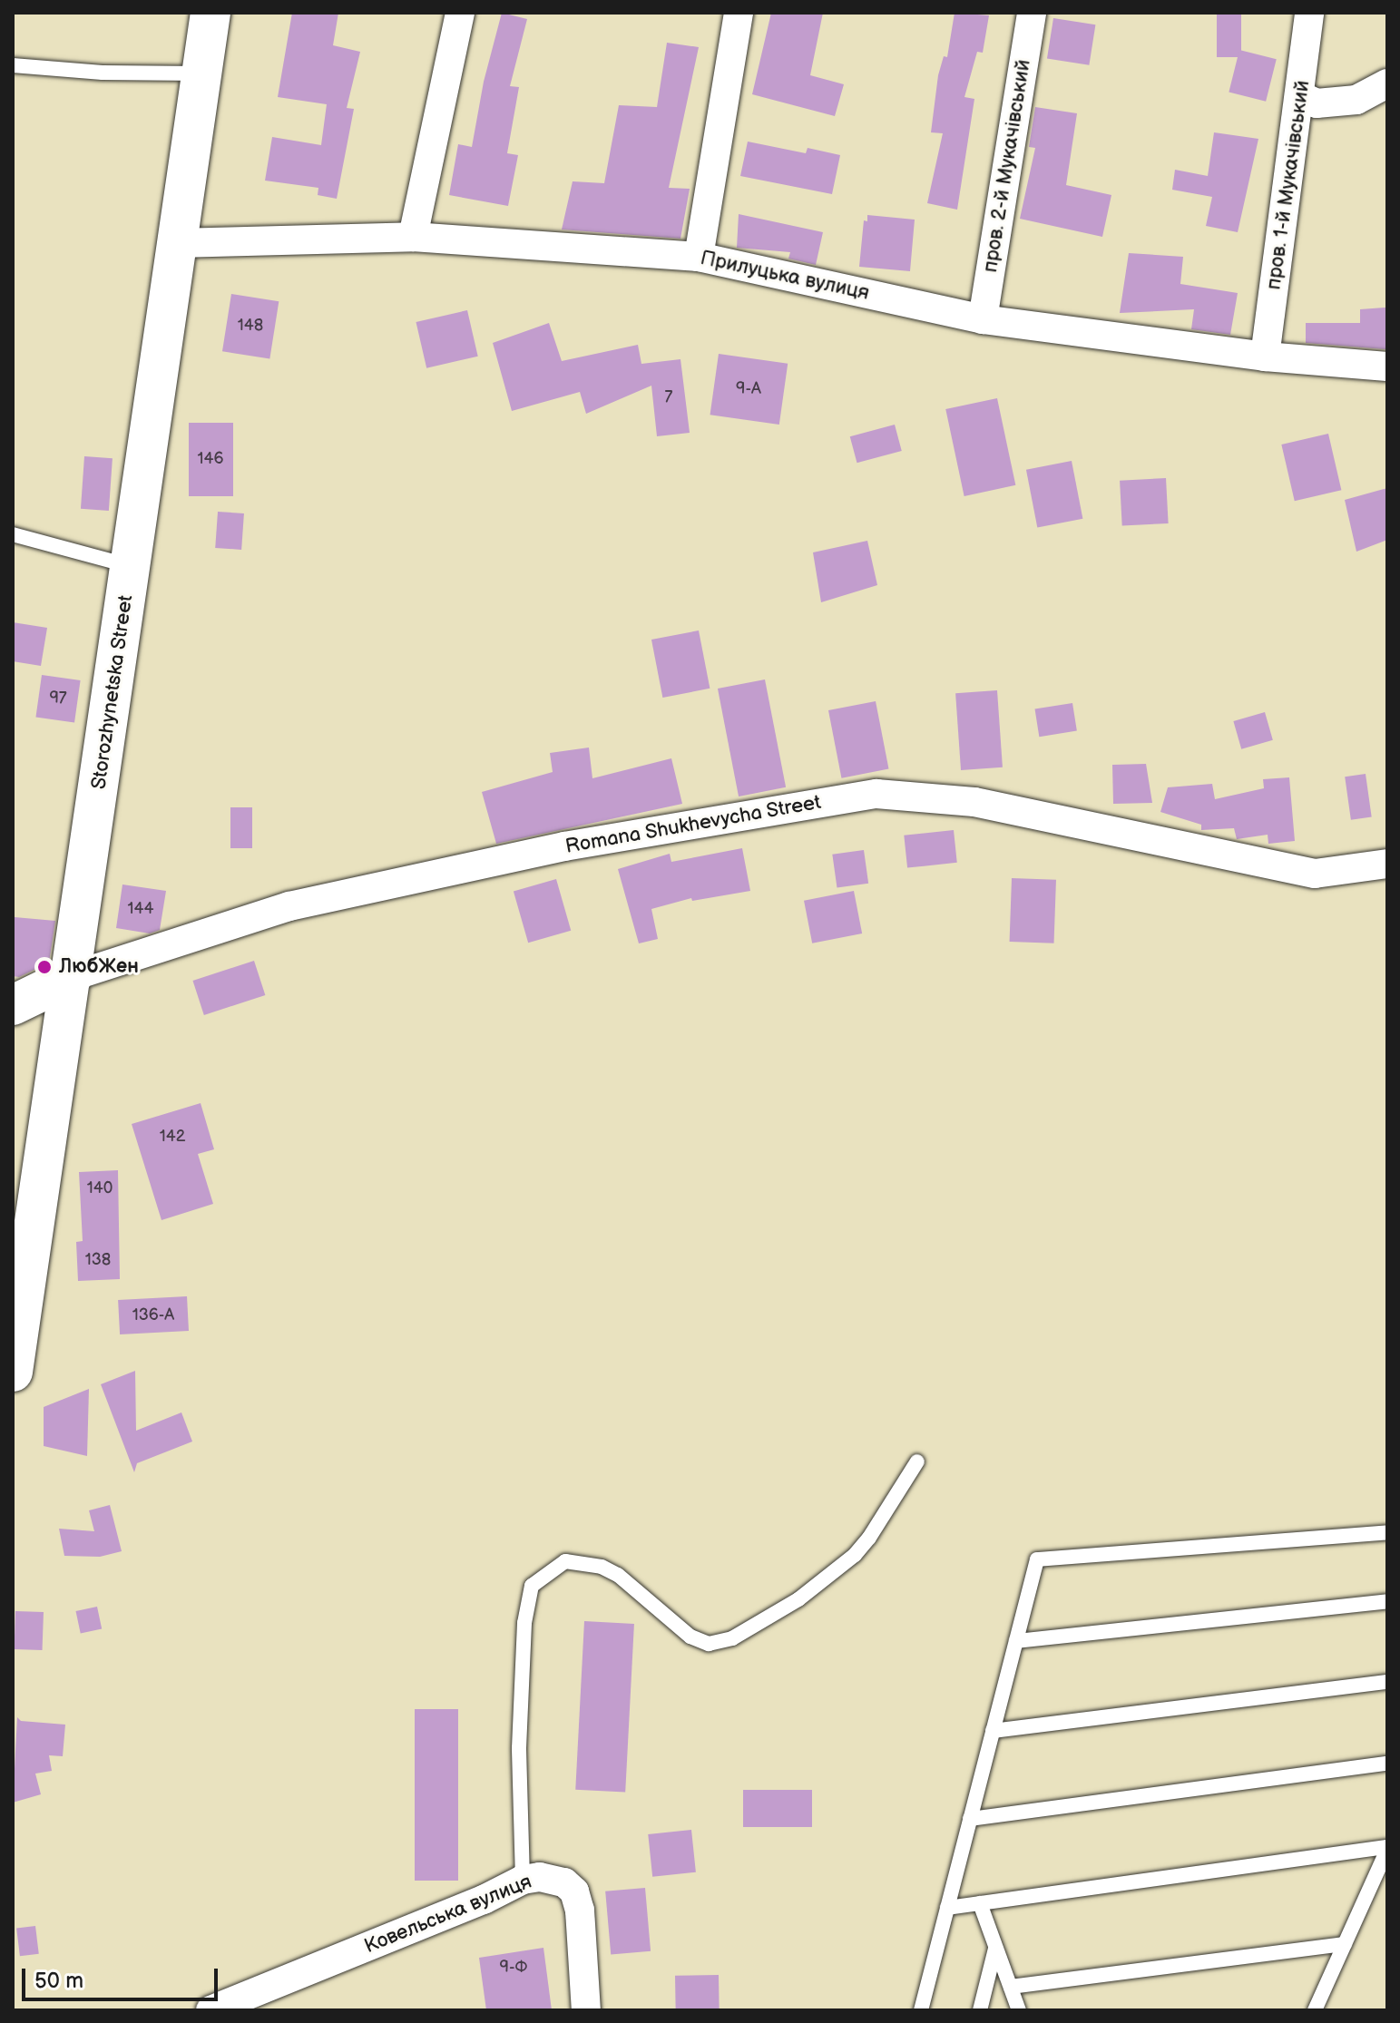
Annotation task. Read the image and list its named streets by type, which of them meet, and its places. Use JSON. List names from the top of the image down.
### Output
{
  "streets": {
    "main road": ["Storozhynetska Street", "Romana Shukhevycha Street"],
    "street": [
      "пров. 2-й Мукачівський",
      "пров. 1-й Мукачівський",
      "Прилуцька вулиця",
      "Ковельська вулиця"
    ]
  },
  "crossings": [
    ["пров. 2-й Мукачівський", "Прилуцька вулиця"],
    ["пров. 1-й Мукачівський", "Прилуцька вулиця"],
    ["Прилуцька вулиця", "Storozhynetska Street"],
    ["Storozhynetska Street", "Romana Shukhevycha Street"]
  ],
  "places": ["ЛюбЖен"],
  "house_numbers": [
    "148",
    "9-А",
    "7",
    "146",
    "97",
    "144",
    "142",
    "140",
    "138",
    "136-А",
    "9-Ф"
  ],
  "scale_bar": "50 m"
}
